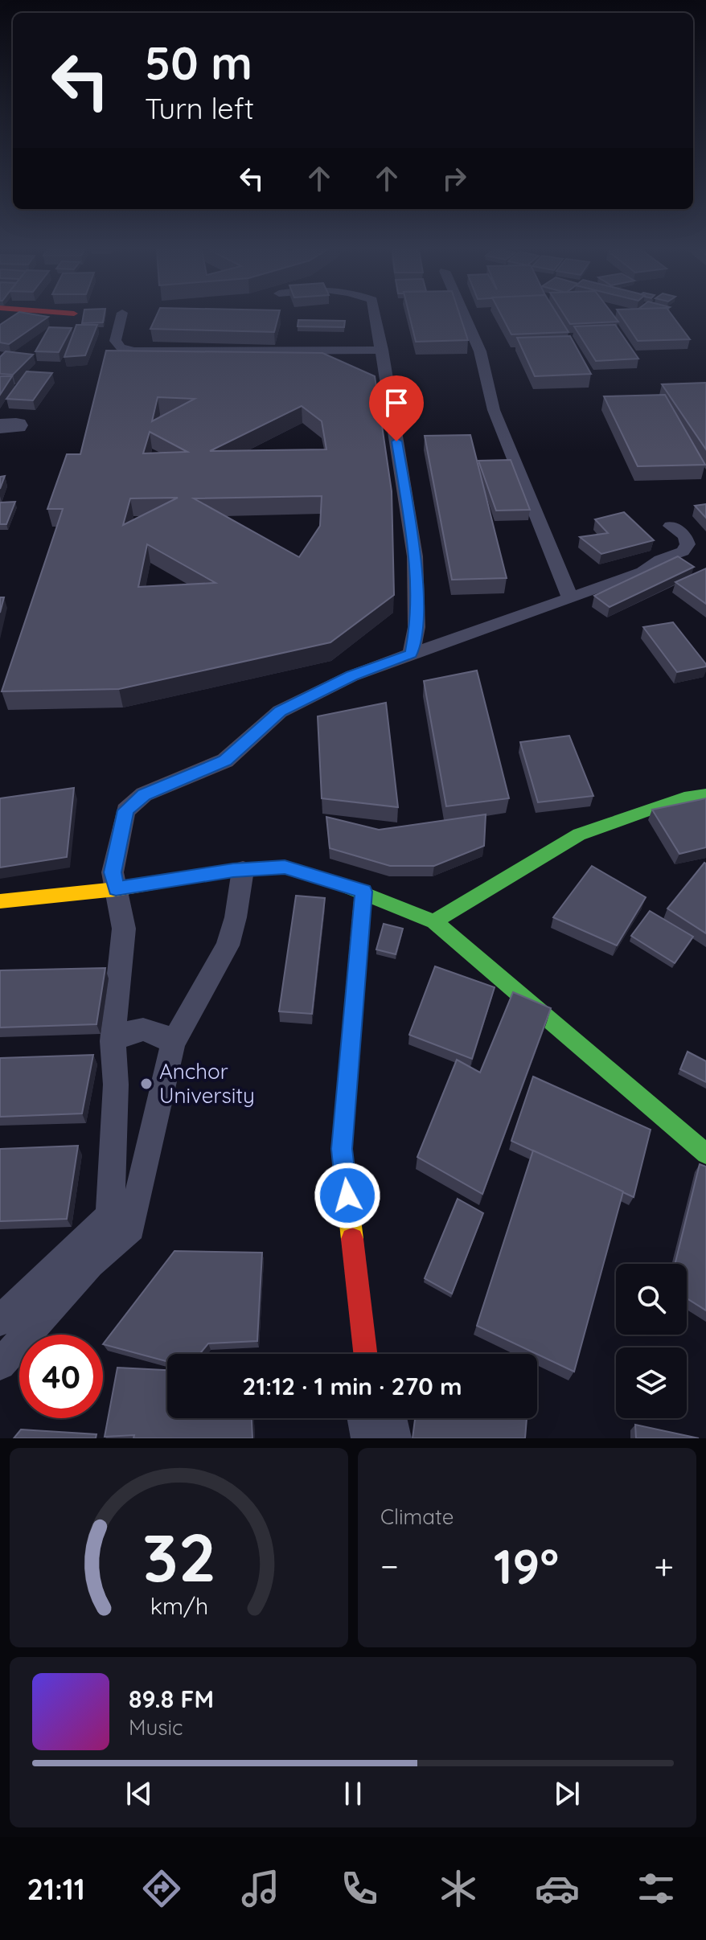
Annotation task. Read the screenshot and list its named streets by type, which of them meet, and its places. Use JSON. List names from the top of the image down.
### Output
{
  "places": ["Anchor University"],
  "page": {
    "turn": ["50 m", "Turn left"],
    "limit": "40",
    "trip": "21:12 · 1 min · 270 m",
    "tile": "Climate",
    "heat": ["−", "19°", "+"],
    "song": ["89.8 FM", "Music"],
    "tabs": "21:11",
    "gauge": ["32", "km/h"]
  }
}
